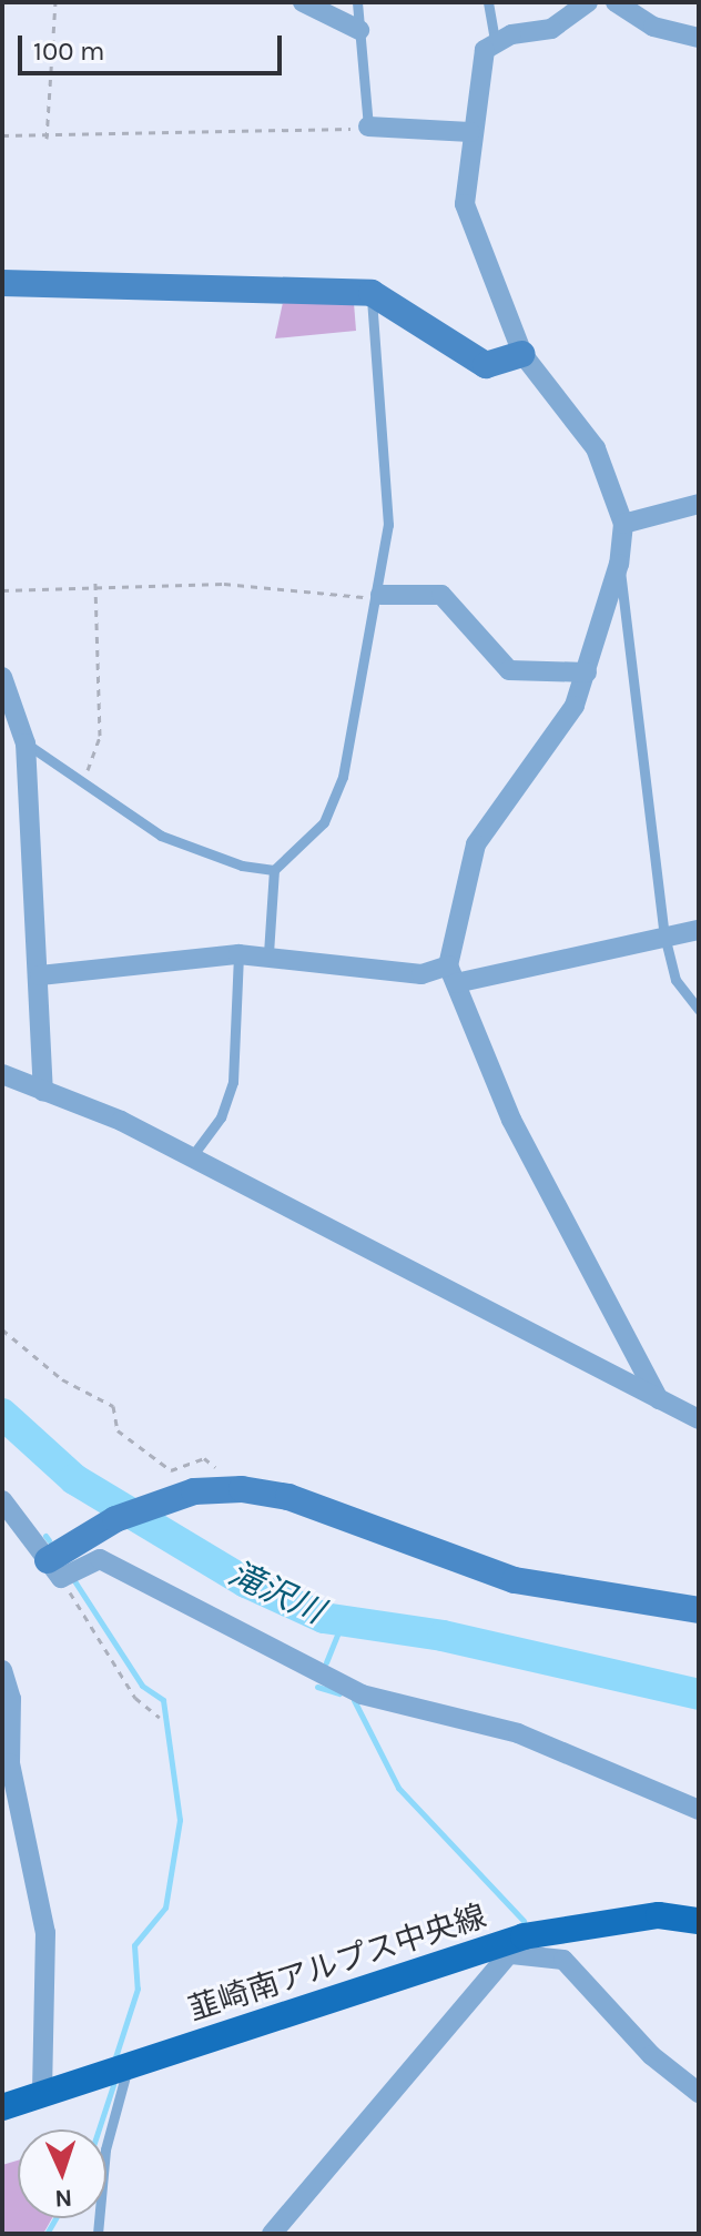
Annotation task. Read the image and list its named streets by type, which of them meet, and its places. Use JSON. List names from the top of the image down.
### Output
{
  "streets": {
    "main road": ["韮崎南アルプス中央線"]
  },
  "water": ["滝沢川"],
  "scale_bar": "100 m",
  "north": "bottom"
}
